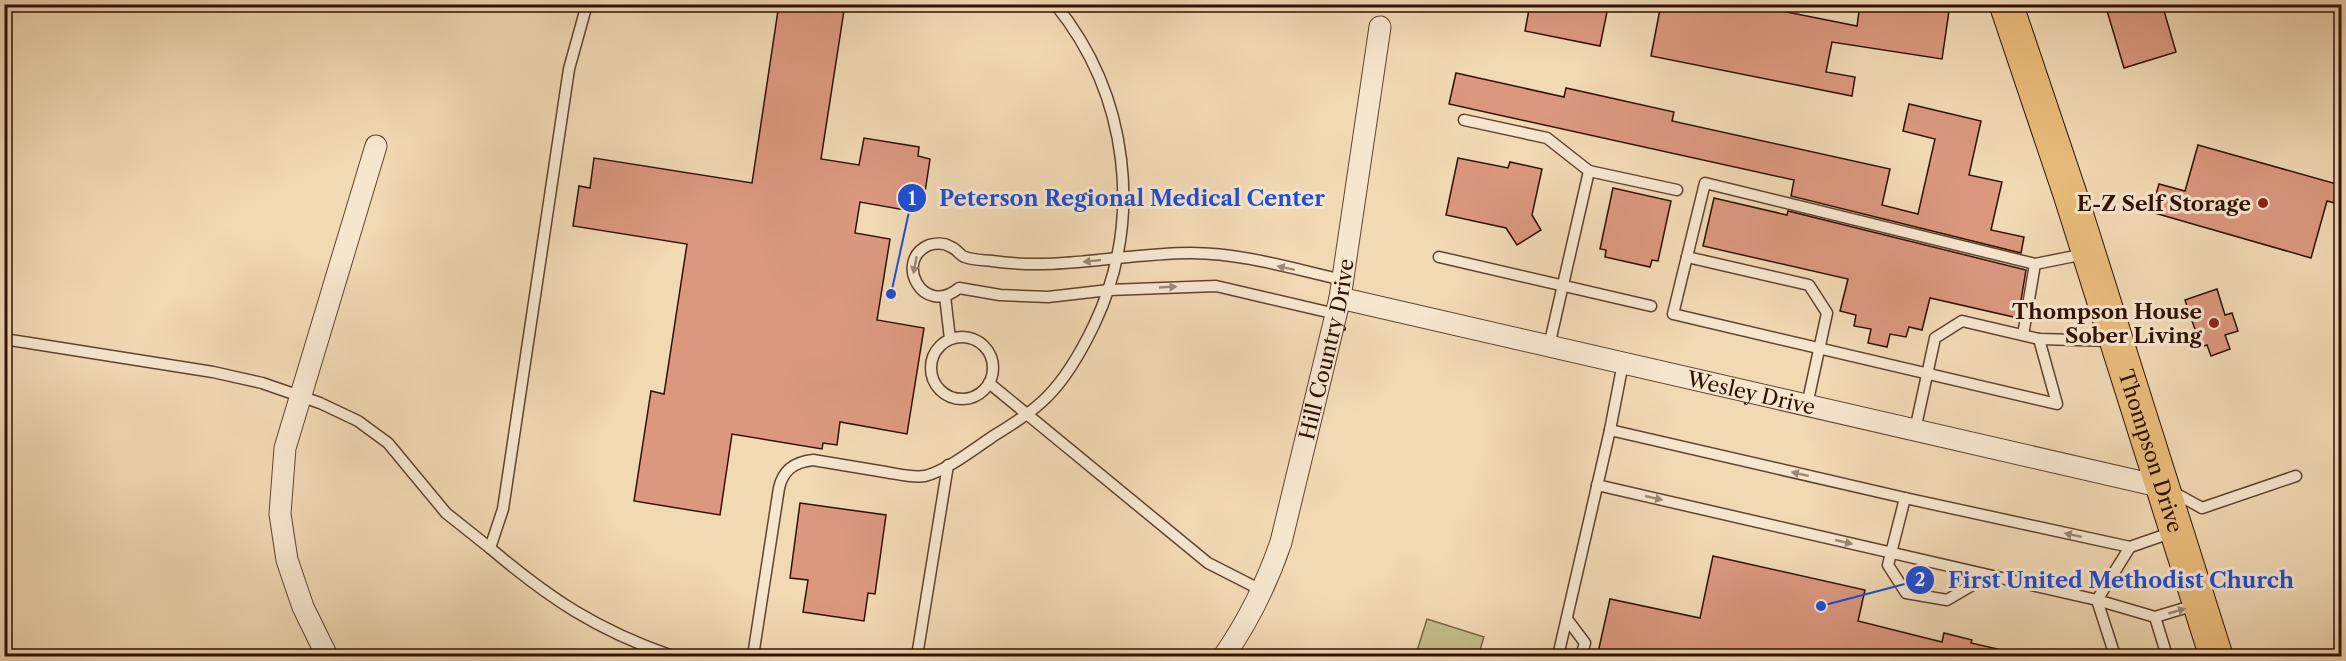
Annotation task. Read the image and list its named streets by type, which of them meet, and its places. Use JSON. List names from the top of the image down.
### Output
{
  "streets": {
    "main road": ["Thompson Drive"],
    "street": ["Hill Country Drive", "Wesley Drive"]
  },
  "crossings": [
    ["Hill Country Drive", "Wesley Drive"],
    ["Wesley Drive", "Thompson Drive"]
  ],
  "places": [
    "E-Z Self Storage",
    "Peterson Regional Medical Center",
    "Thompson House Sober Living",
    "First United Methodist Church"
  ]
}
